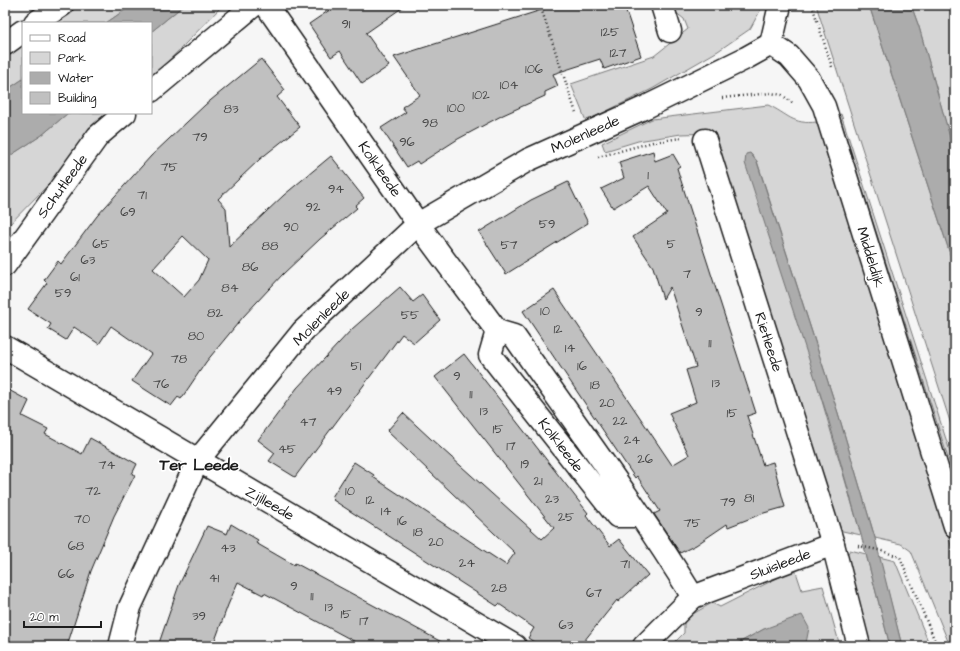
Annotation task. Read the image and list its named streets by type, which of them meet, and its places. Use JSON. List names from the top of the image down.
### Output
{
  "streets": {
    "street": [
      "Molenleede",
      "Kolkleede",
      "Schutleede",
      "Middeldijk",
      "Rietleede",
      "Zijlleede",
      "Sluisleede"
    ]
  },
  "crossings": [
    ["Molenleede", "Kolkleede"],
    ["Molenleede", "Middeldijk"],
    ["Molenleede", "Zijlleede"],
    ["Kolkleede", "Sluisleede"],
    ["Rietleede", "Sluisleede"]
  ],
  "districts": ["Ter Leede"],
  "house_numbers": [
    "91",
    "125",
    "127",
    "106",
    "104",
    "102",
    "100",
    "83",
    "98",
    "79",
    "96",
    "75",
    "1",
    "94",
    "71",
    "92",
    "69",
    "59",
    "90",
    "65",
    "5",
    "57",
    "88",
    "63",
    "86",
    "7",
    "61",
    "84",
    "59",
    "10",
    "9",
    "82",
    "55",
    "12",
    "80",
    "11",
    "14",
    "78",
    "51",
    "16",
    "9",
    "13",
    "76",
    "18",
    "49",
    "11",
    "20",
    "13",
    "15",
    "22",
    "47",
    "15",
    "24",
    "17",
    "45",
    "26",
    "19",
    "74",
    "21",
    "72",
    "10",
    "81",
    "23",
    "12",
    "79",
    "14",
    "25",
    "70",
    "16",
    "75",
    "18",
    "20",
    "68",
    "43",
    "24",
    "71",
    "66",
    "41",
    "9",
    "28",
    "67",
    "11",
    "13",
    "15",
    "39",
    "17",
    "63"
  ],
  "legend": [
    "Road",
    "Park",
    "Water",
    "Building"
  ],
  "scale_bar": "20 m"
}
